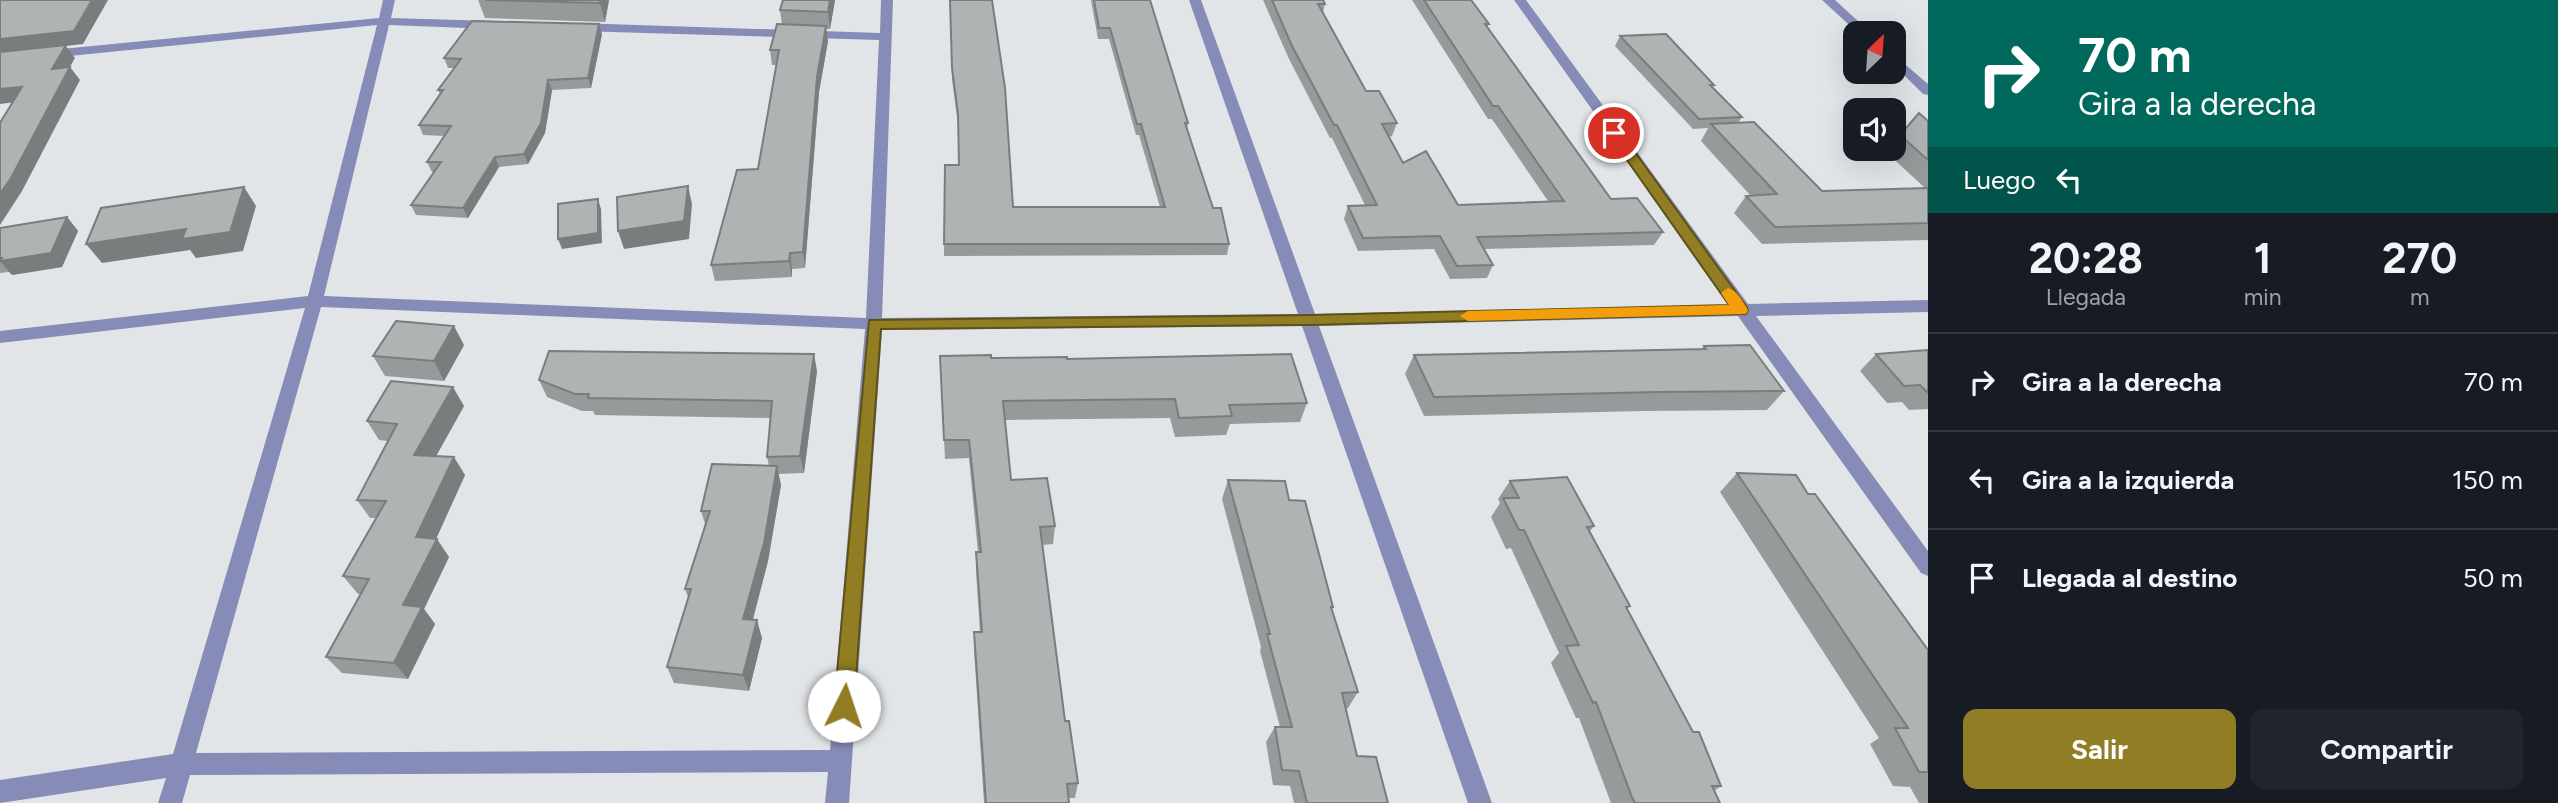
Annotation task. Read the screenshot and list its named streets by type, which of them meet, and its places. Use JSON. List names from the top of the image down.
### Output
{
  "north": "top right",
  "page": {
    "turn": ["70 m", "Gira a la derecha"],
    "then": "Luego",
    "eta": [
      "20:28",
      "Llegada",
      "1",
      "min",
      "270",
      "m"
    ],
    "list": [
      {
        "name": "Gira a la derecha",
        "value": "70 m"
      },
      {
        "name": "Gira a la izquierda",
        "value": "150 m"
      },
      {
        "name": "Llegada al destino",
        "value": "50 m"
      }
    ],
    "buttons": ["Salir", "Compartir"]
  }
}
